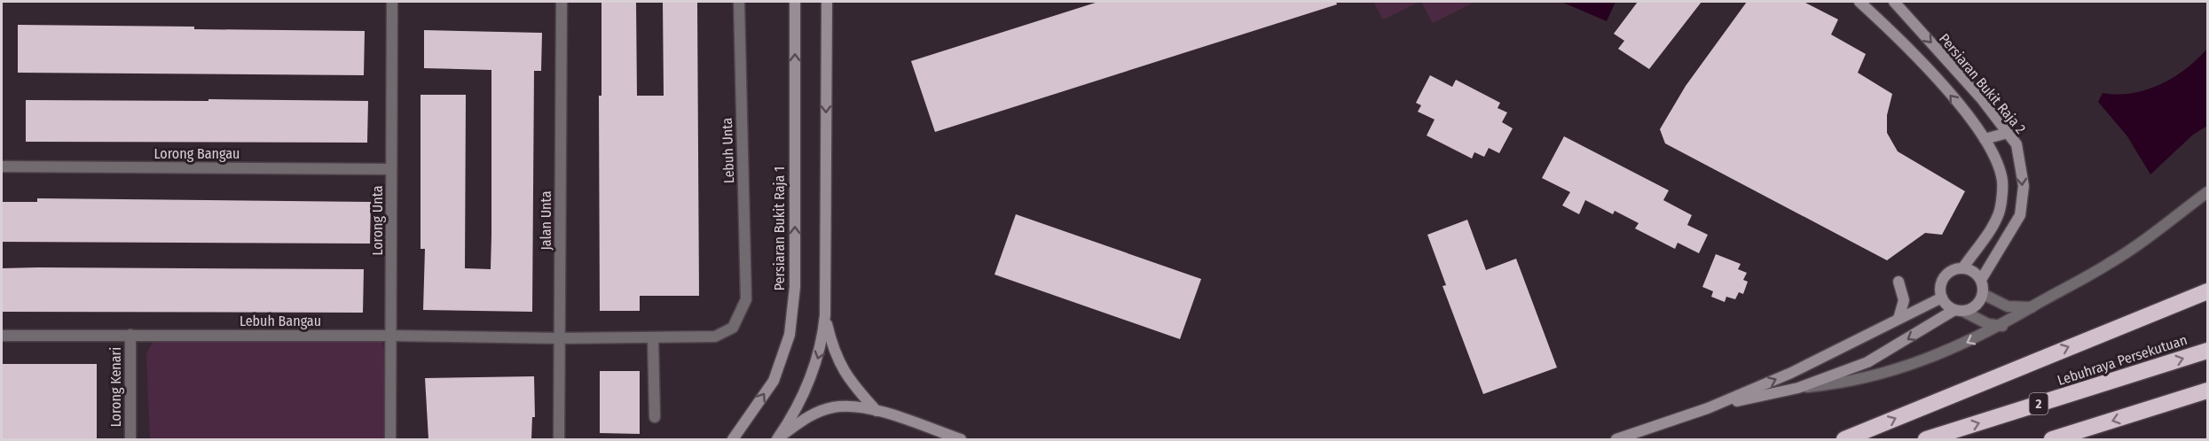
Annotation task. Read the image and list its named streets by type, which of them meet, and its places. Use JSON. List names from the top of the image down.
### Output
{
  "streets": {
    "highway": ["Lebuhraya Persekutuan", "2"],
    "street": [
      "Persiaran Bukit Raja 2",
      "Lebuh Unta",
      "Lorong Bangau",
      "Lorong Unta",
      "Jalan Unta",
      "Persiaran Bukit Raja 1",
      "Lebuh Bangau",
      "Lorong Kenari"
    ]
  },
  "crossings": [
    ["Lebuh Unta", "Lebuh Bangau"],
    ["Lorong Bangau", "Lorong Unta"],
    ["Lorong Unta", "Lebuh Bangau"],
    ["Jalan Unta", "Lebuh Bangau"],
    ["Lebuh Bangau", "Lorong Kenari"]
  ]
}
